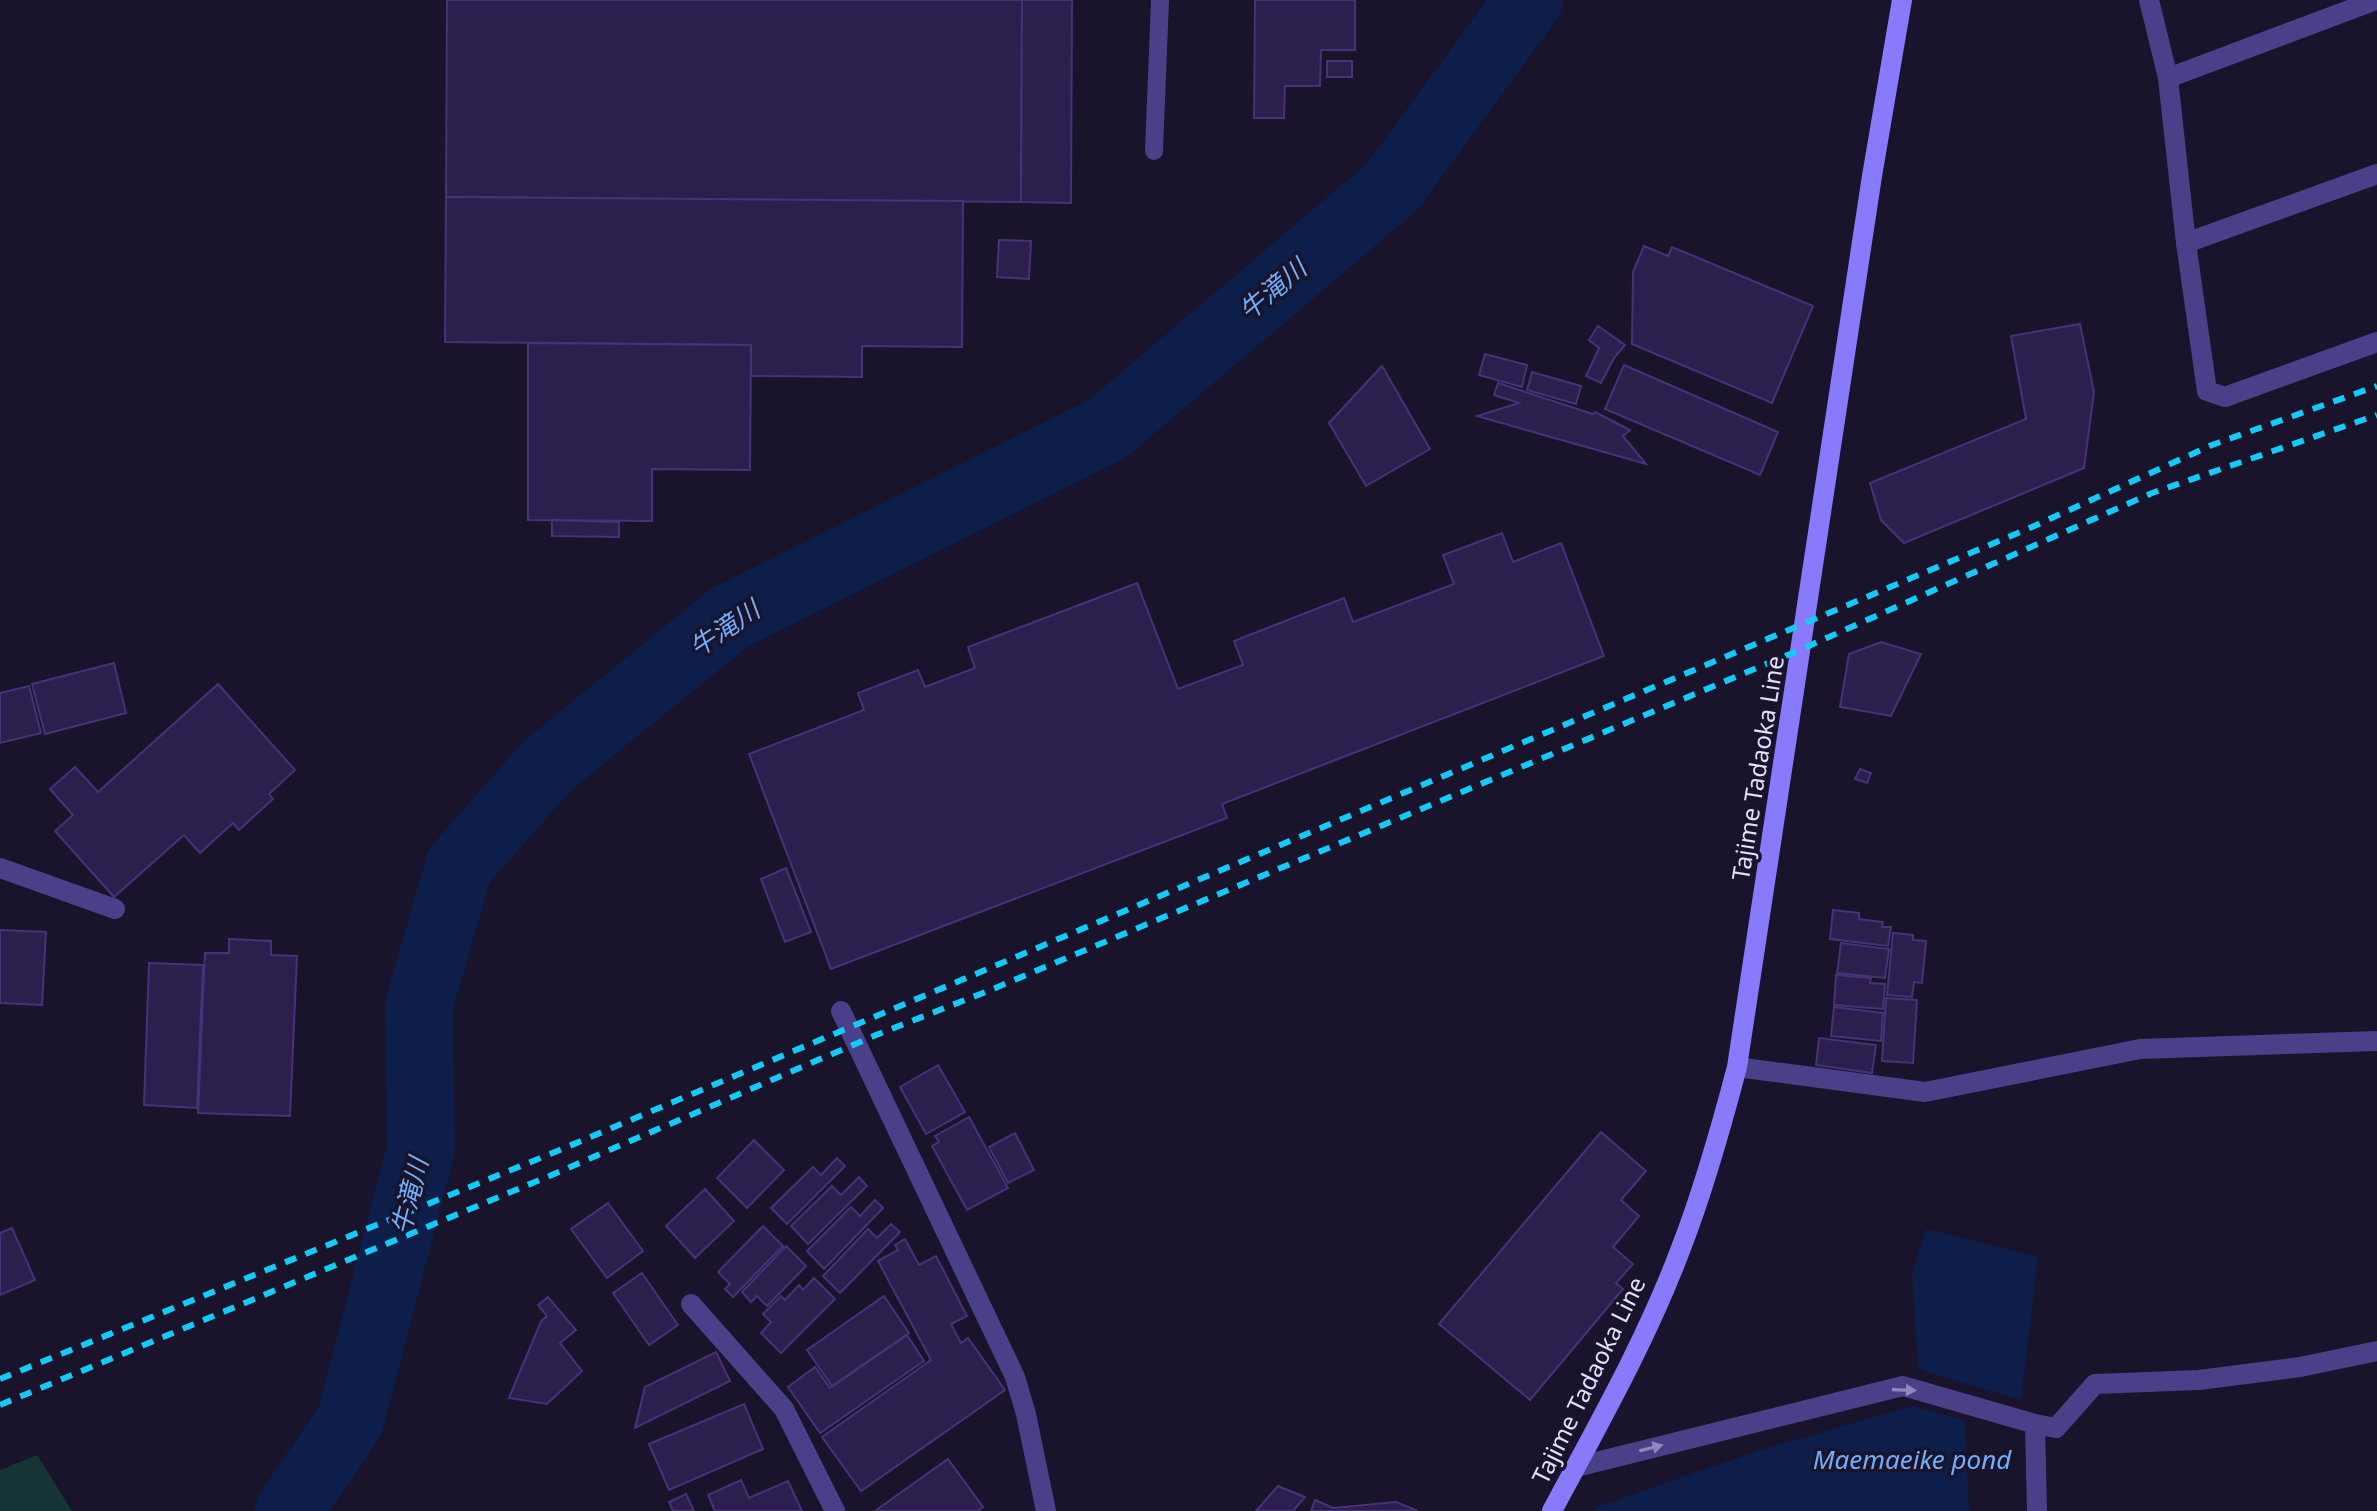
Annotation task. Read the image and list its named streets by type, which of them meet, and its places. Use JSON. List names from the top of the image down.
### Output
{
  "streets": {
    "main road": ["Tajime Tadaoka Line"]
  },
  "water": ["牛滝川", "Maemaeike pond"]
}
